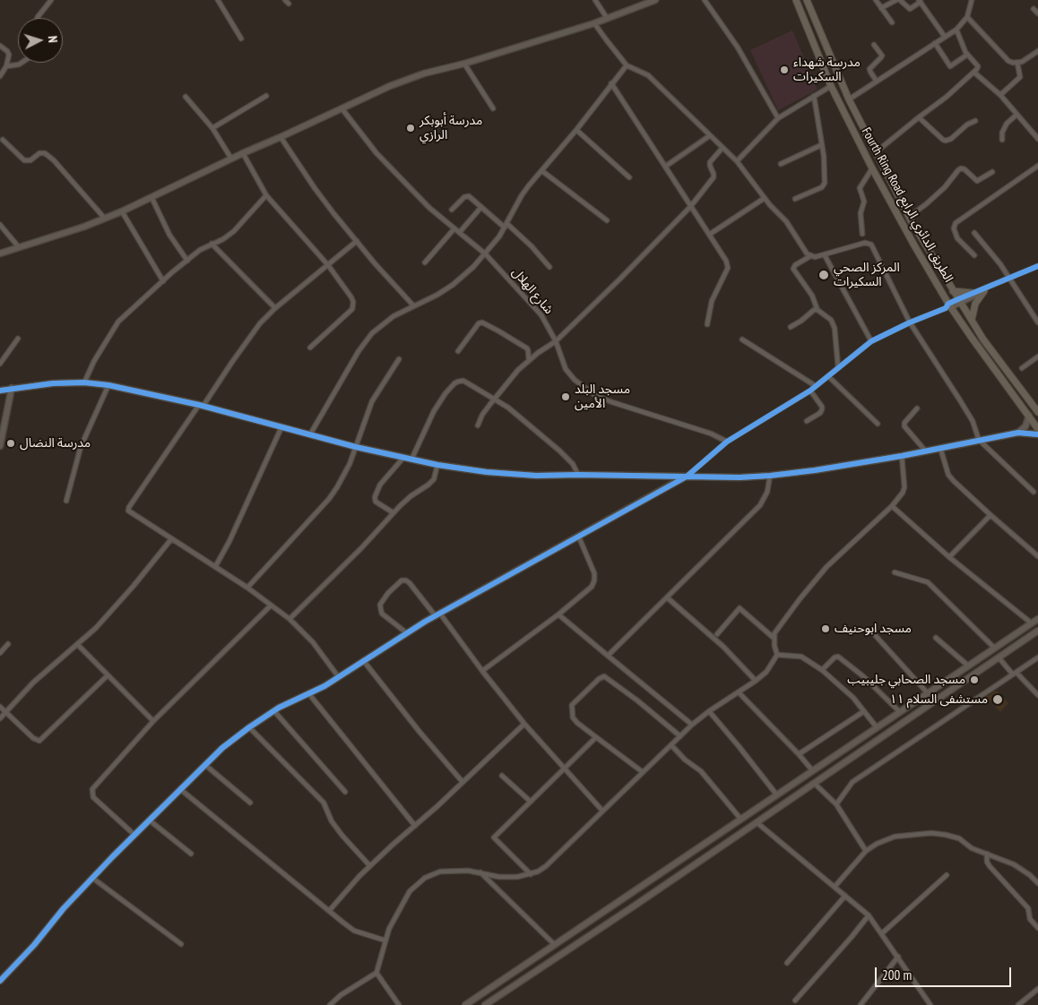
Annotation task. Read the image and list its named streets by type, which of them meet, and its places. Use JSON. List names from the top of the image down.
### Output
{
  "streets": {
    "main road": ["Fourth Ring Road الطريق الدائري الرابع"],
    "street": ["شارع الهلال"]
  },
  "places": [
    "مدرسة شهداء السكيرات",
    "مدرسة أبوبكر الرازي",
    "المركز الصحي السكيرات",
    "مسجد البلد الأمين",
    "مدرسة النضال",
    "مسجد ابوحنيف",
    "مسجد الصحابي جليبيب",
    "مستشفى السلام ١١"
  ],
  "scale_bar": "200 m",
  "north": "right"
}
